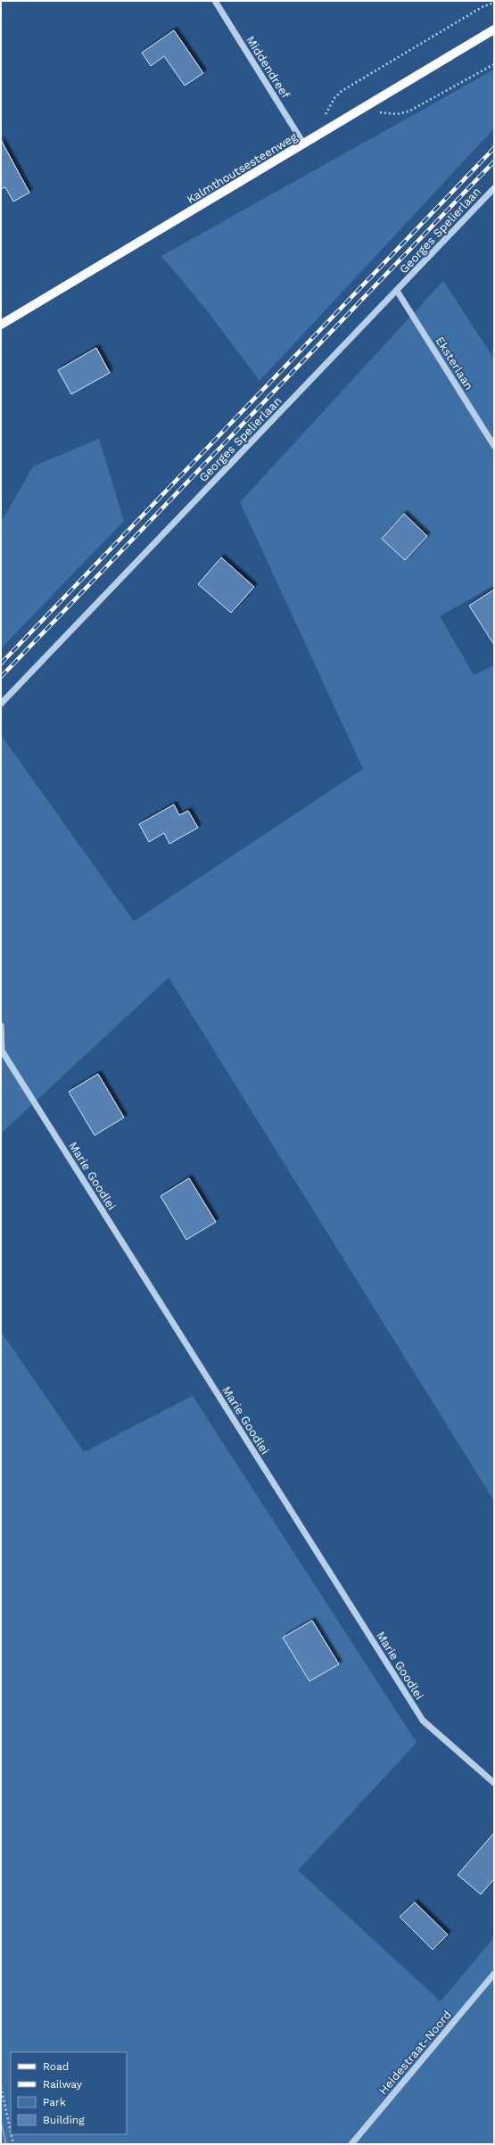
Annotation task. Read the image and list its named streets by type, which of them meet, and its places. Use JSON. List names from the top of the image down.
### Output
{
  "streets": {
    "main road": ["Kalmthoutsesteenweg"],
    "street": [
      "Middendreef",
      "Georges Spelierlaan",
      "Eksterlaan",
      "Marie Goodlei",
      "Heidestraat-Noord"
    ]
  },
  "crossings": [
    ["Middendreef", "Kalmthoutsesteenweg"],
    ["Georges Spelierlaan", "Eksterlaan"]
  ],
  "legend": [
    "Road",
    "Railway",
    "Park",
    "Building"
  ]
}
